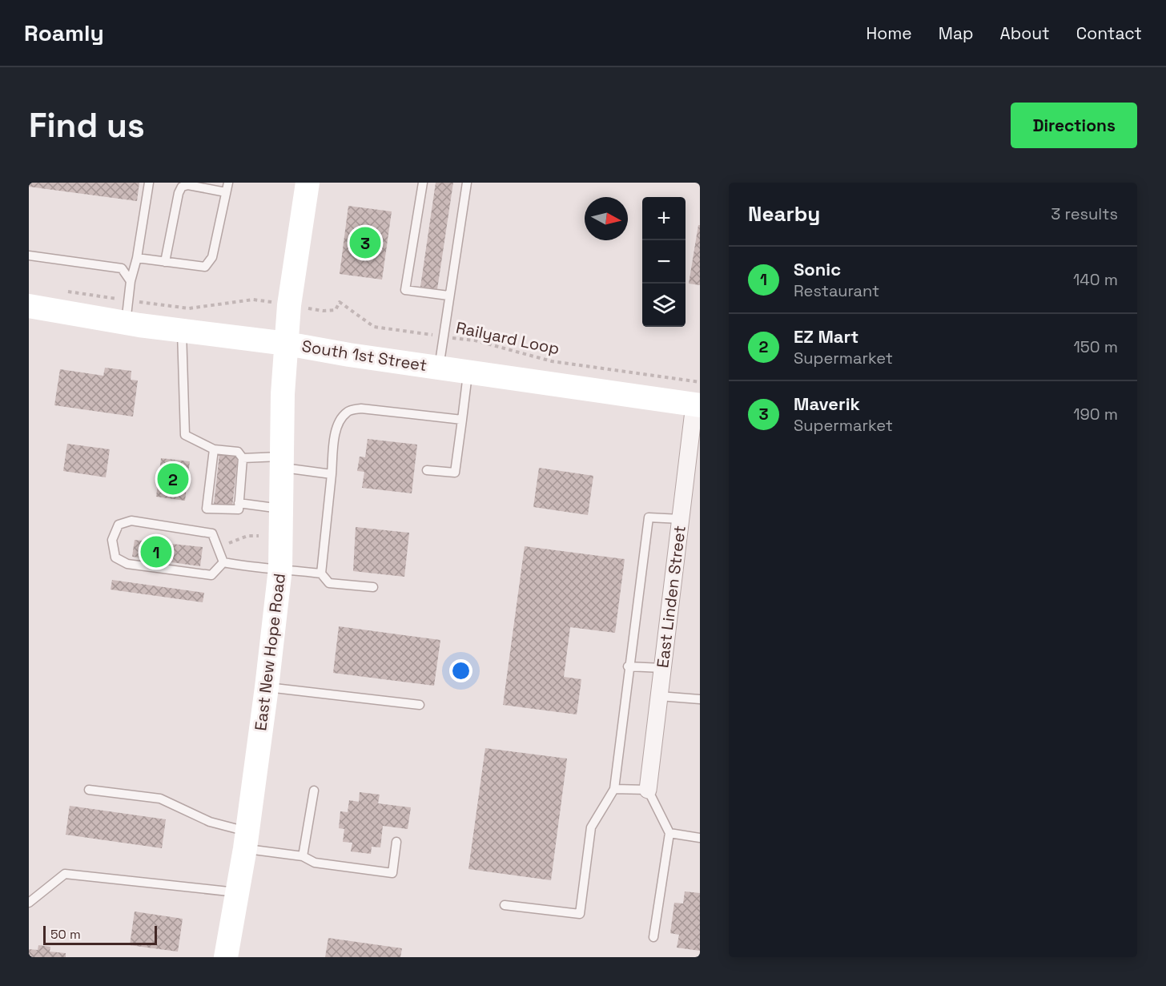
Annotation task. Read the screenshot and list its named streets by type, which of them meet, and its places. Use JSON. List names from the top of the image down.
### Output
{
  "streets": {
    "street": ["South 1st Street", "East Linden Street", "East New Hope Road"],
    "path": ["Railyard Loop"]
  },
  "crossings": [
    ["Railyard Loop", "South 1st Street"],
    ["Railyard Loop", "East Linden Street"],
    ["South 1st Street", "East Linden Street"],
    ["South 1st Street", "East New Hope Road"]
  ],
  "scale_bar": "50 m",
  "north": "right",
  "page": {
    "header": "Roamly",
    "nav": [
      "Home",
      "Map",
      "About",
      "Contact"
    ],
    "buttons": "Directions",
    "title": "Find us",
    "heading": ["Nearby", "3 results"],
    "map_buttons": ["+", "−"],
    "pins": ["3", "2", "1"],
    "list": [
      {
        "mark": "1",
        "name": "Sonic",
        "note": "Restaurant",
        "value": "140 m"
      },
      {
        "mark": "2",
        "name": "EZ Mart",
        "note": "Supermarket",
        "value": "150 m"
      },
      {
        "mark": "3",
        "name": "Maverik",
        "note": "Supermarket",
        "value": "190 m"
      }
    ],
    "scale": "50 m"
  }
}
